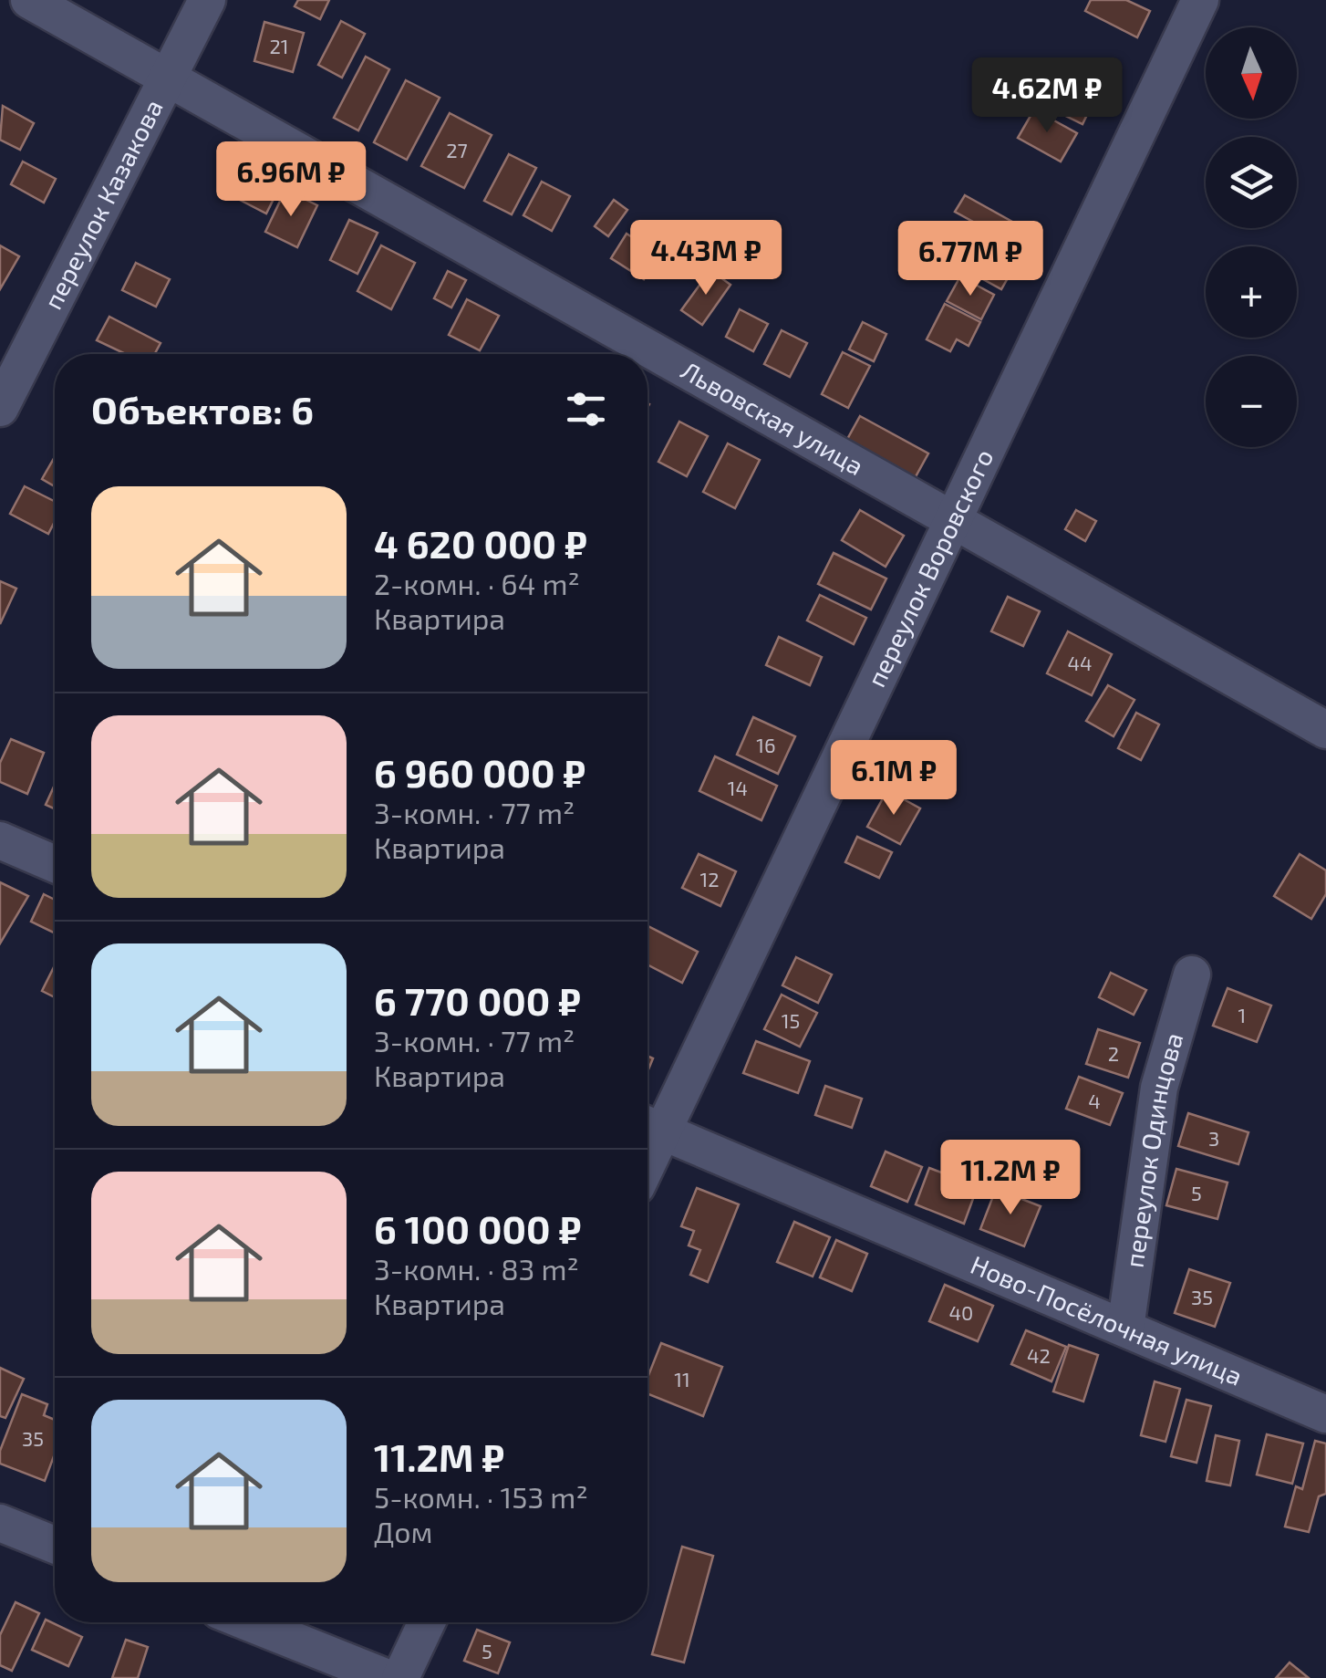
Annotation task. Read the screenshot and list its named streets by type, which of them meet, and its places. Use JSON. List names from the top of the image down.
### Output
{
  "streets": {
    "street": [
      "переулок Казакова",
      "Львовская улица",
      "переулок Воровского",
      "переулок Одинцова",
      "Ново-Посёлочная улица"
    ]
  },
  "crossings": [
    ["переулок Казакова", "Львовская улица"],
    ["Львовская улица", "переулок Воровского"],
    ["переулок Воровского", "Ново-Посёлочная улица"],
    ["переулок Одинцова", "Ново-Посёлочная улица"]
  ],
  "house_numbers": [
    "21",
    "27",
    "44",
    "16",
    "14",
    "12",
    "1",
    "15",
    "2",
    "4",
    "3",
    "5",
    "35",
    "40",
    "42",
    "11",
    "35",
    "5"
  ],
  "north": "bottom",
  "page": {
    "map_buttons": ["+", "−"],
    "price": [
      "4.62M ₽",
      "6.96M ₽",
      "4.43M ₽",
      "6.77M ₽",
      "6.1M ₽",
      "11.2M ₽"
    ],
    "heading": "Объектов: 6",
    "list": [
      {
        "name": "4 620 000 ₽",
        "note": "2-комн. · 64 m² · Квартира"
      },
      {
        "name": "6 960 000 ₽",
        "note": "3-комн. · 77 m² · Квартира"
      },
      {
        "name": "6 770 000 ₽",
        "note": "3-комн. · 77 m² · Квартира"
      },
      {
        "name": "6 100 000 ₽",
        "note": "3-комн. · 83 m² · Квартира"
      },
      {
        "name": "11.2M ₽",
        "note": "5-комн. · 153 m² · Дом"
      }
    ]
  }
}
